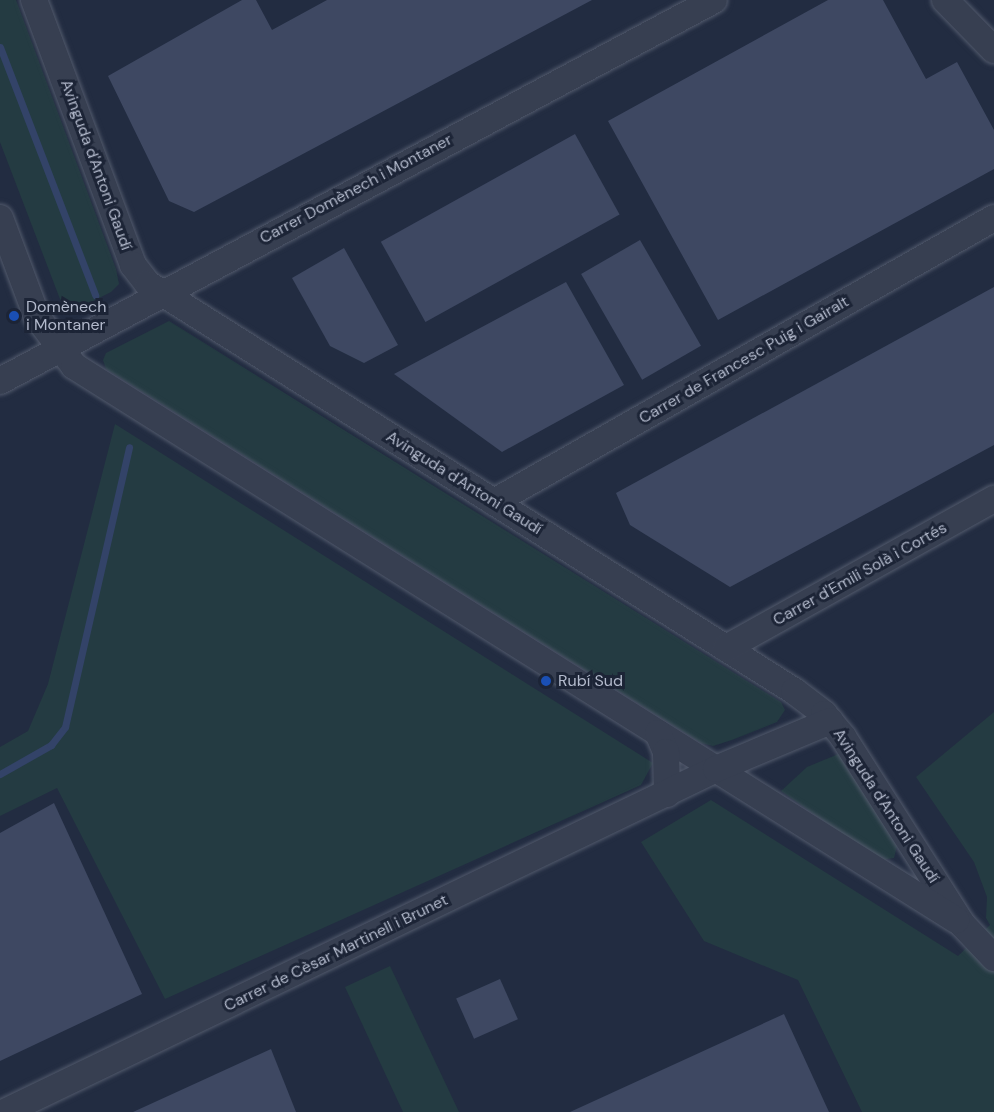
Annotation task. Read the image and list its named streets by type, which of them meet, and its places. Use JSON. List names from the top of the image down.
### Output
{
  "streets": {
    "street": [
      "Avinguda d'Antoni Gaudí",
      "Carrer Domènech i Montaner",
      "Carrer de Francesc Puig i Gairalt",
      "Carrer d'Emili Solà i Cortés",
      "Carrer de Cèsar Martinell i Brunet"
    ]
  },
  "crossings": [
    ["Avinguda d'Antoni Gaudí", "Carrer Domènech i Montaner"],
    ["Avinguda d'Antoni Gaudí", "Carrer de Francesc Puig i Gairalt"],
    ["Avinguda d'Antoni Gaudí", "Carrer d'Emili Solà i Cortés"],
    ["Avinguda d'Antoni Gaudí", "Carrer de Cèsar Martinell i Brunet"]
  ],
  "places": ["Domènech i Montaner", "Rubí Sud"]
}
